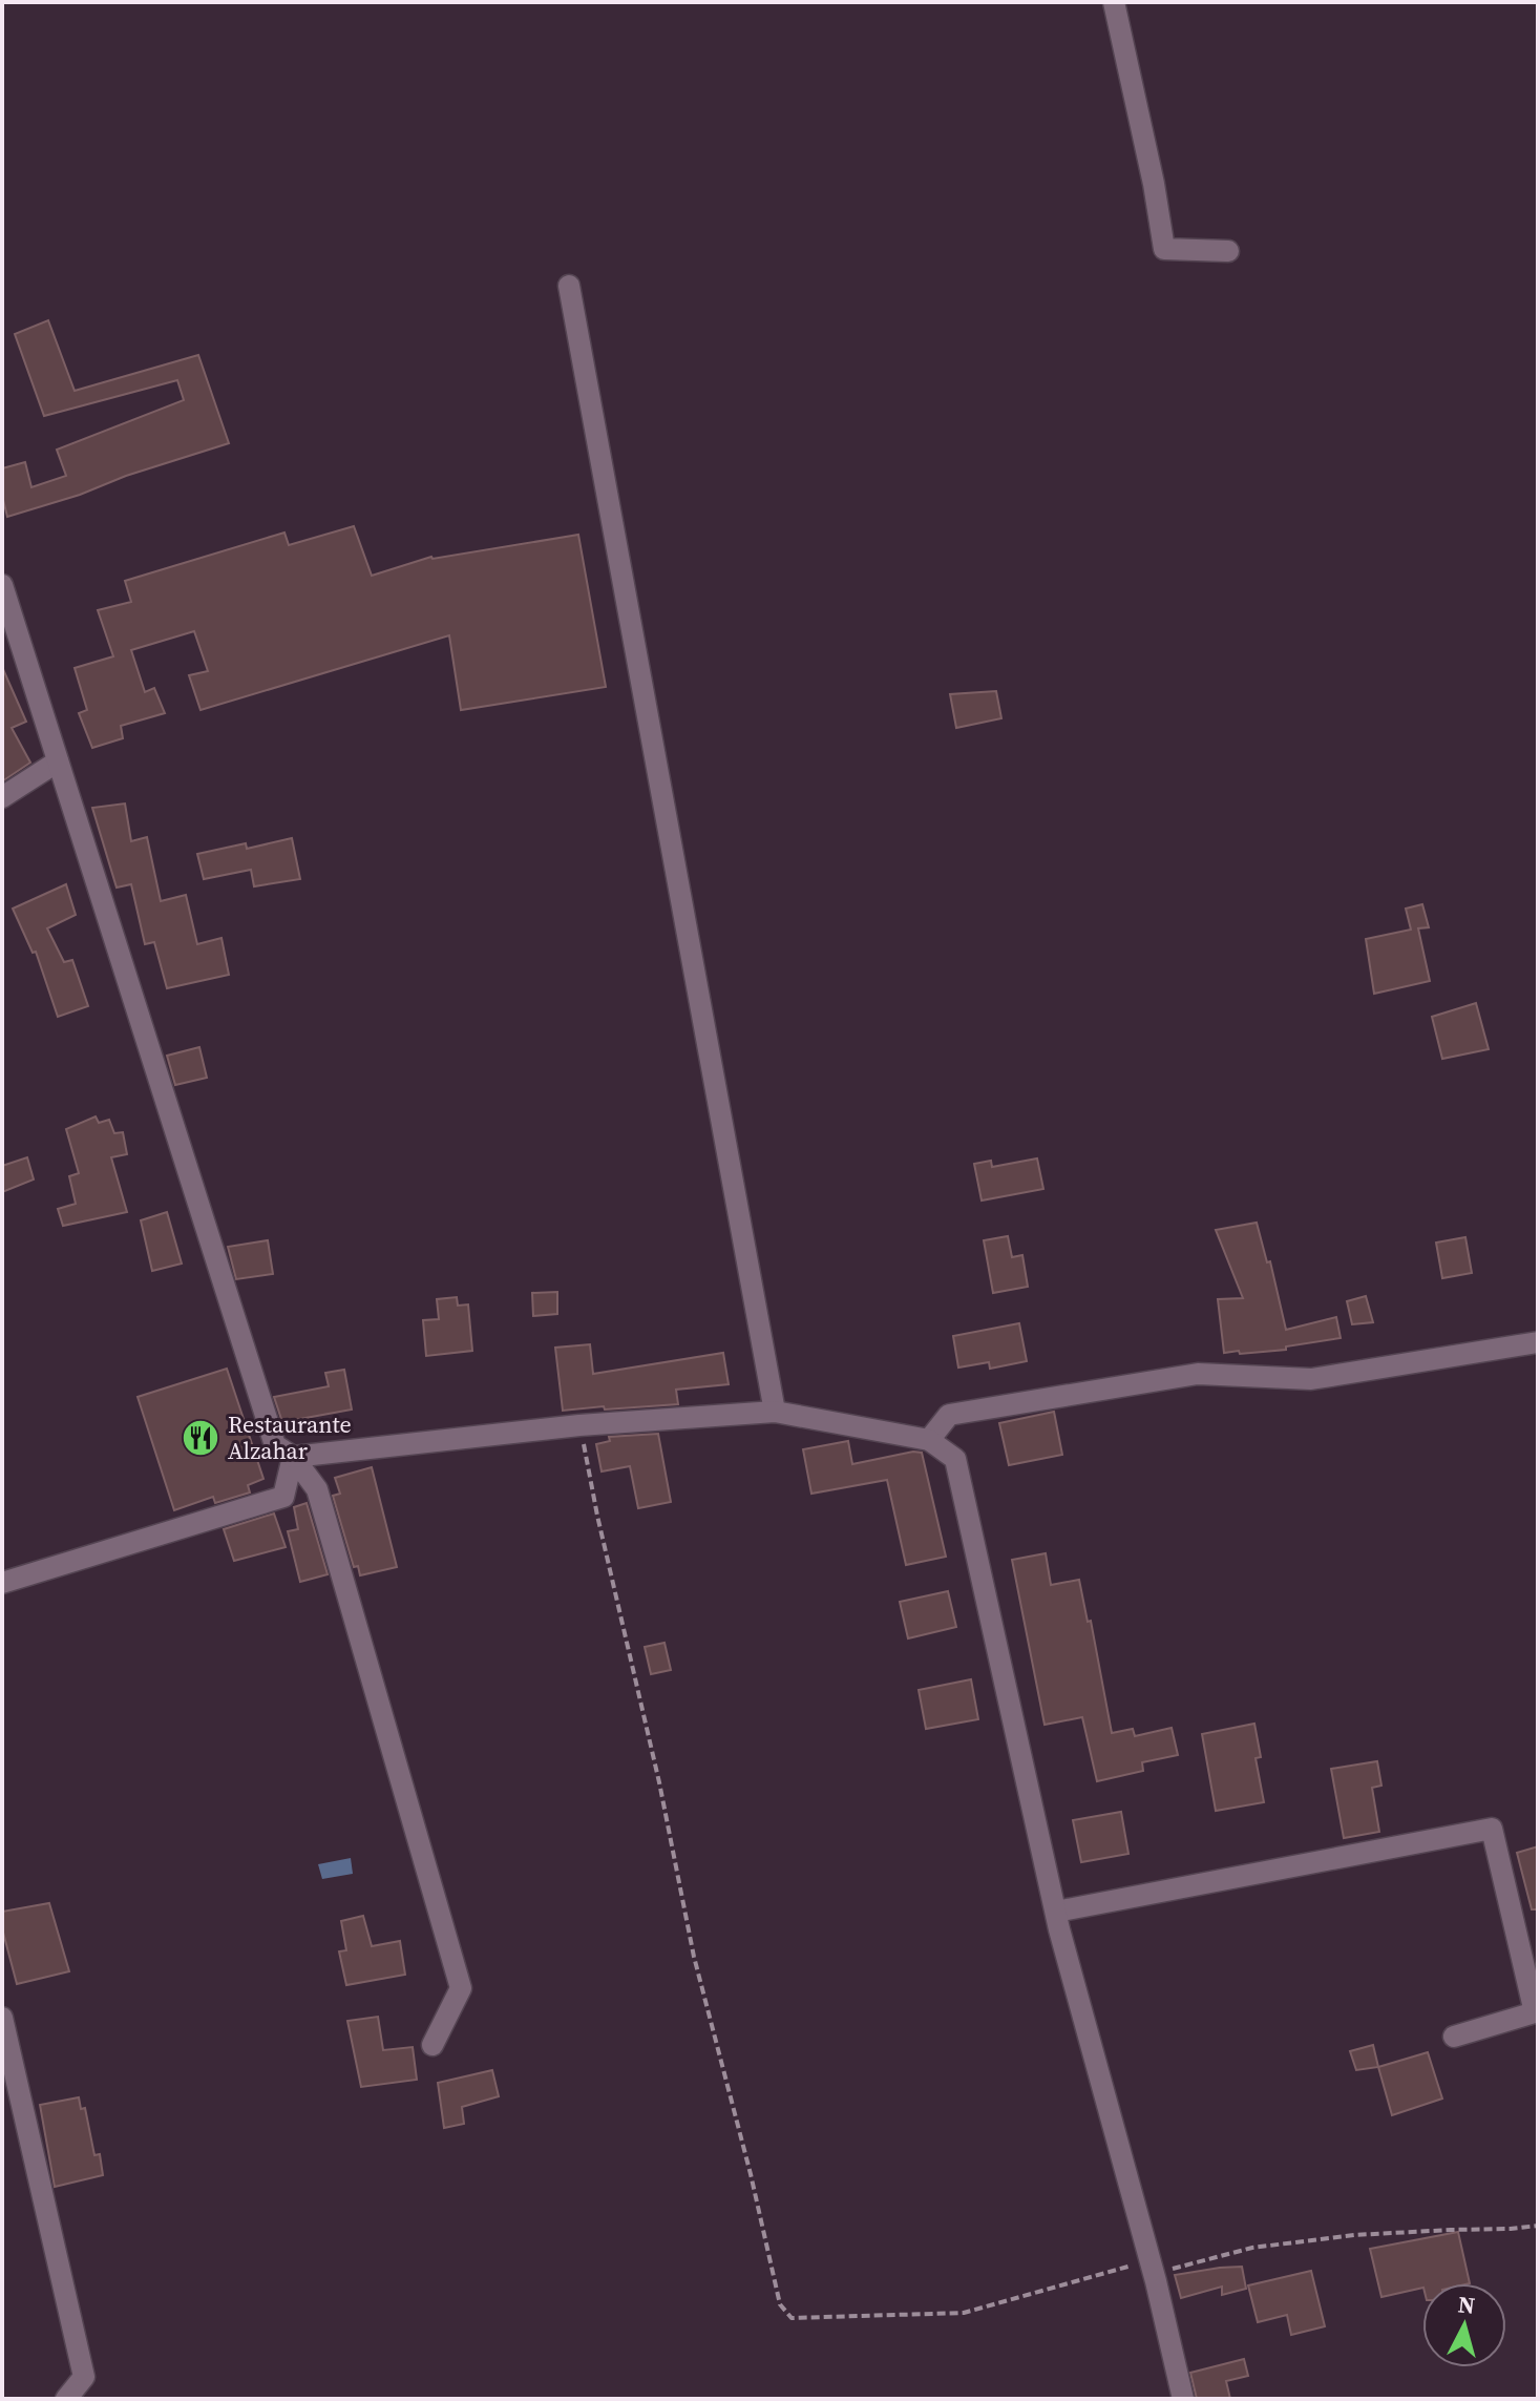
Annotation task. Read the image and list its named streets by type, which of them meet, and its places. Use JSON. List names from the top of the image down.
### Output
{
  "places": {
    "restaurant": ["Restaurante Alzahar"]
  },
  "north": "top"
}
